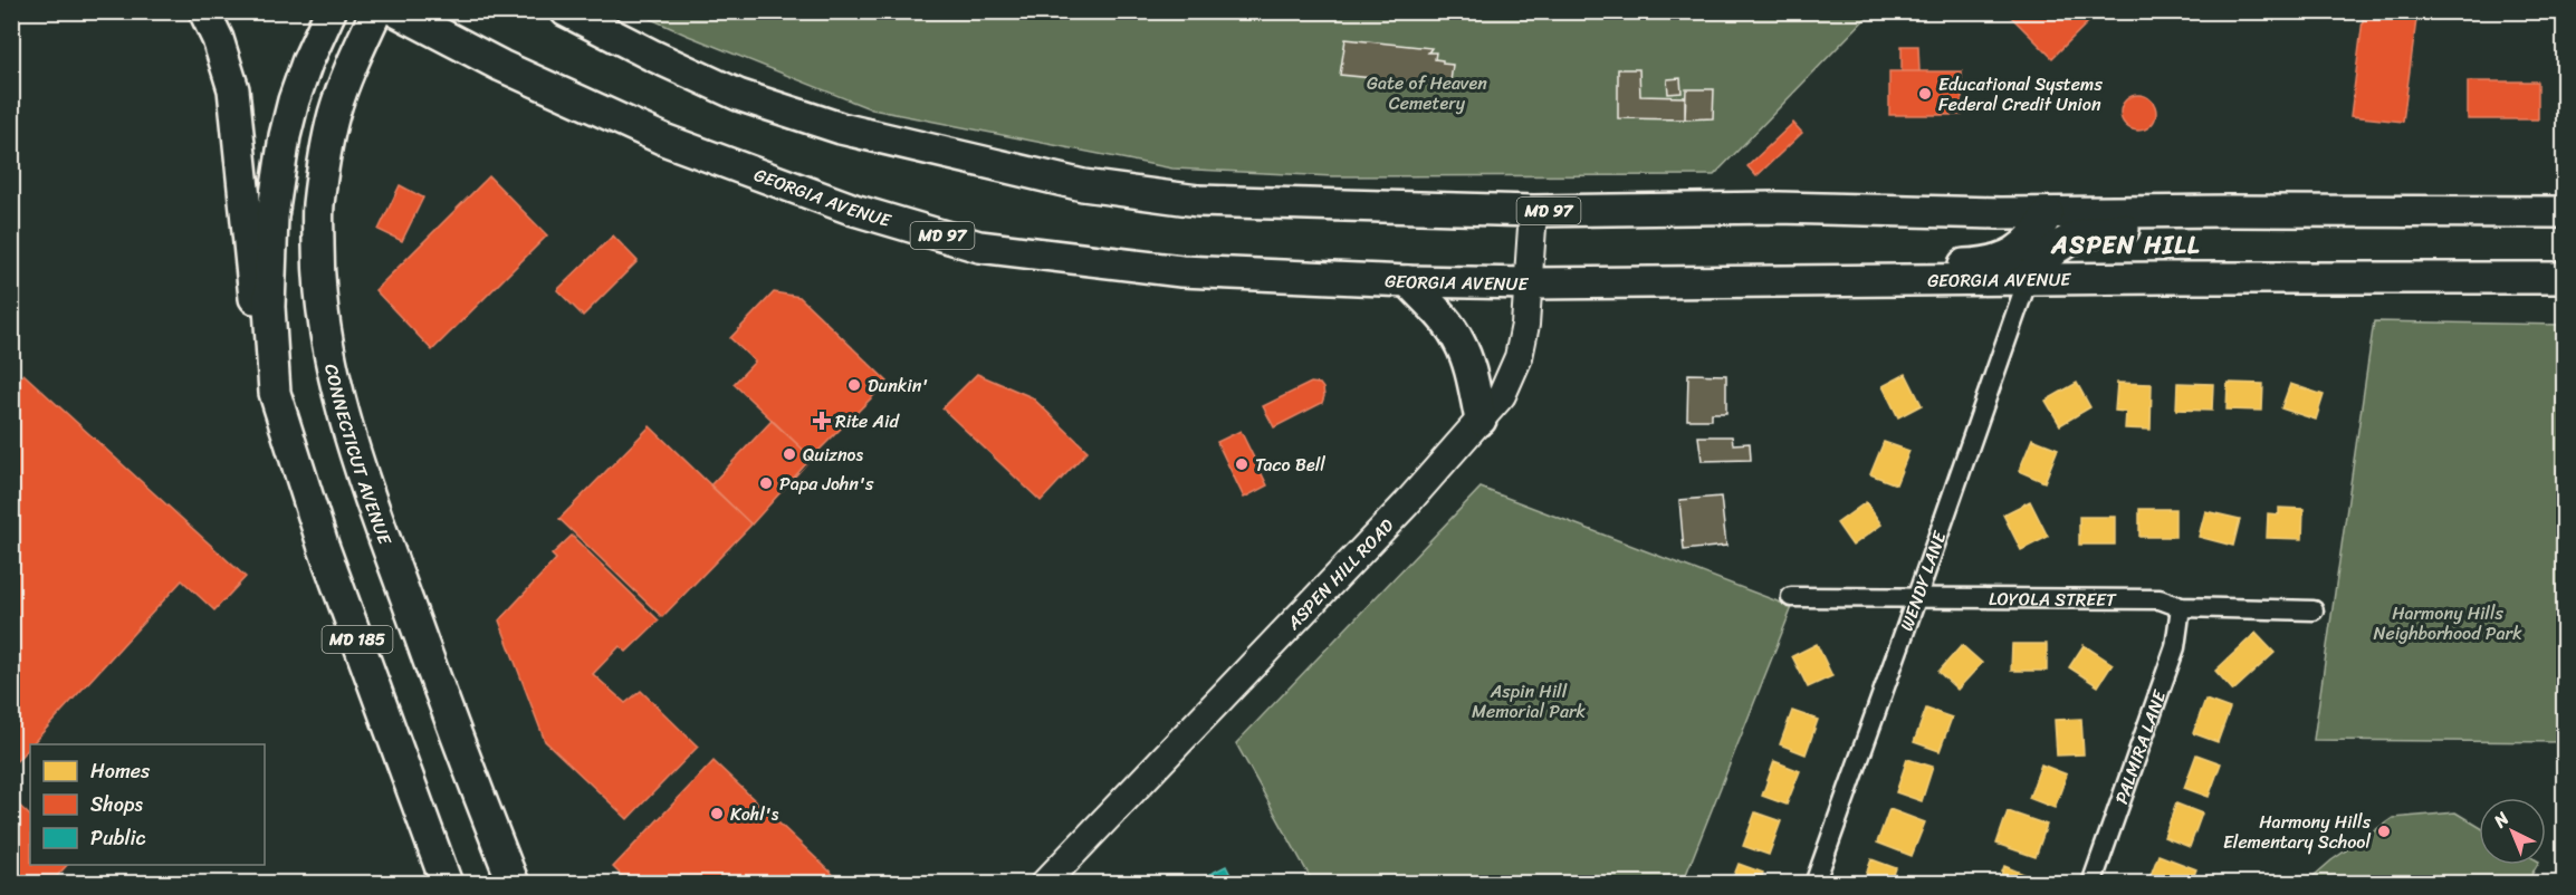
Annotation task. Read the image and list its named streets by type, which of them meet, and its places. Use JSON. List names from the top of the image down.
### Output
{
  "streets": {
    "main road": [
      "GEORGIA AVENUE",
      "MD 97",
      "CONNECTICUT AVENUE",
      "MD 185"
    ],
    "street": [
      "ASPEN HILL ROAD",
      "WENDY LANE",
      "LOYOLA STREET",
      "PALMIRA LANE"
    ]
  },
  "crossings": [
    ["GEORGIA AVENUE", "ASPEN HILL ROAD"],
    ["GEORGIA AVENUE", "WENDY LANE"],
    ["MD 97", "ASPEN HILL ROAD"],
    ["WENDY LANE", "LOYOLA STREET"],
    ["LOYOLA STREET", "PALMIRA LANE"]
  ],
  "districts": ["ASPEN HILL"],
  "parks": ["Gate of Heaven Cemetery", "Harmony Hills Neighborhood Park", "Aspin Hill Memorial Park"],
  "places": {
    "other": [
      "Educational Systems Federal Credit Union",
      "Dunkin'",
      "Quiznos",
      "Taco Bell",
      "Papa John's",
      "Kohl's",
      "Harmony Hills Elementary School"
    ],
    "health": ["Rite Aid"]
  },
  "legend": ["Homes", "Shops", "Public"],
  "north": "top left"
}
